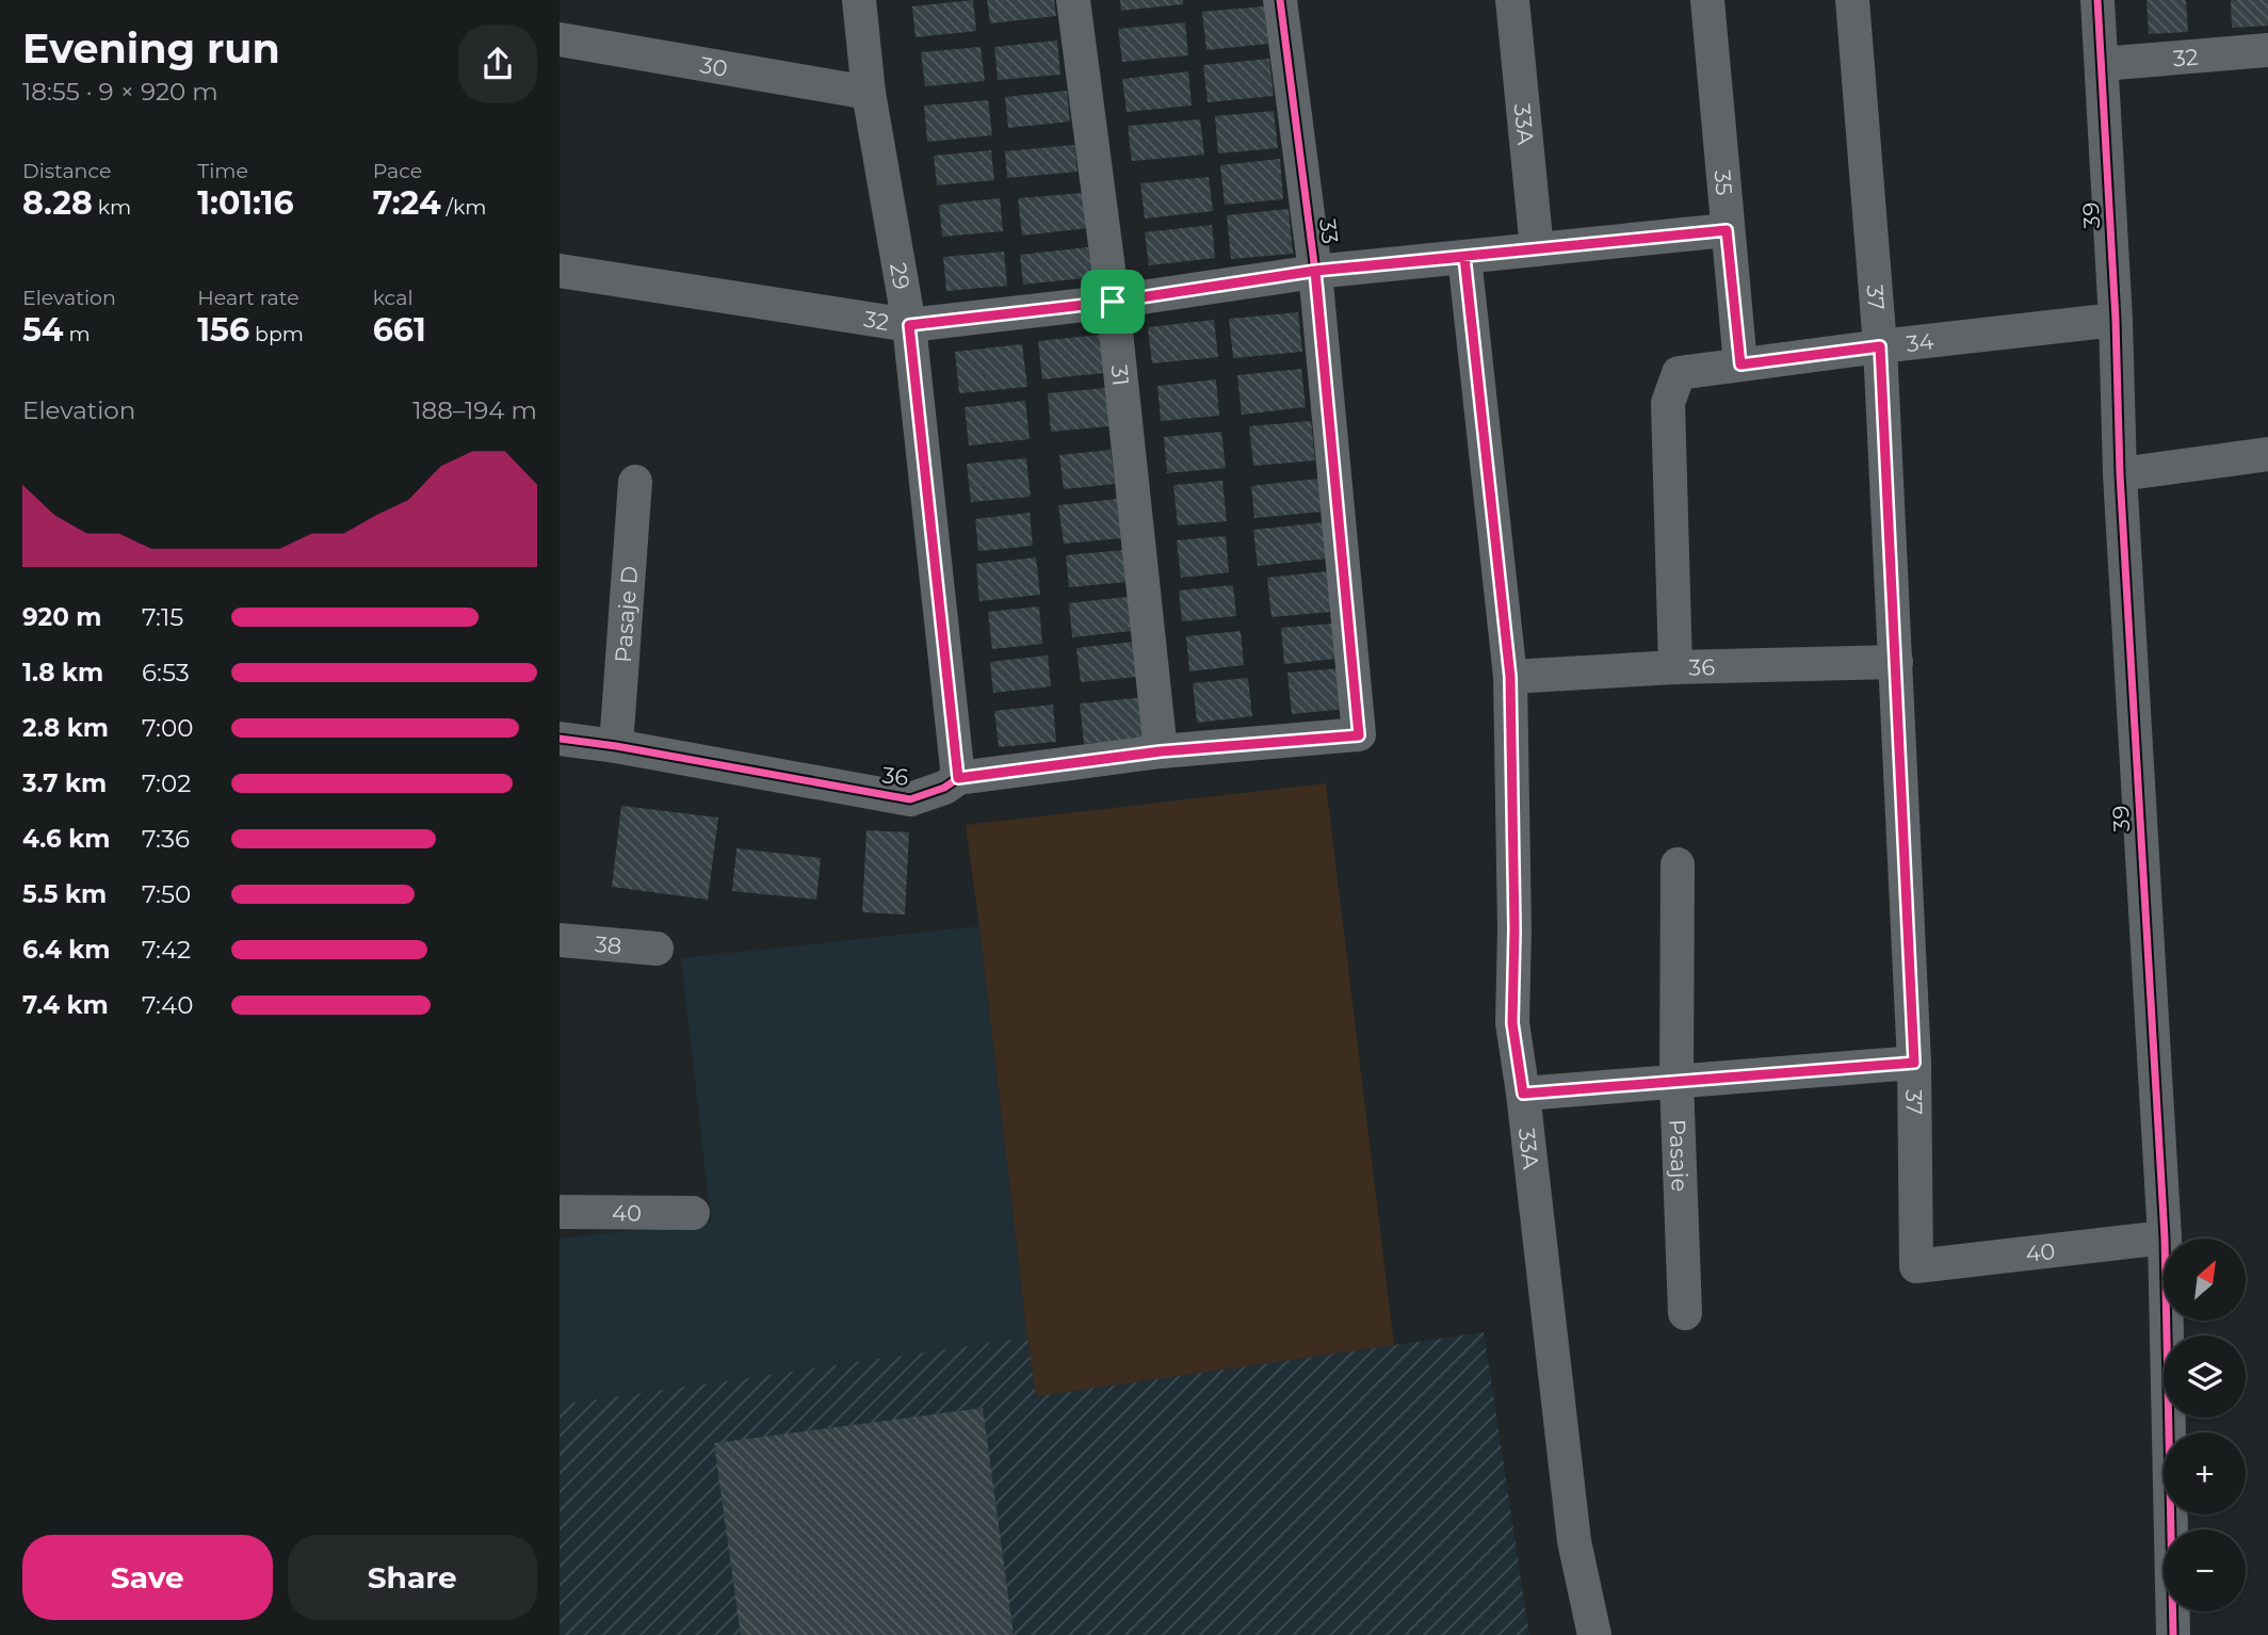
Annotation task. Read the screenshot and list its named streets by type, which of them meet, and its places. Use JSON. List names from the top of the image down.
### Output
{
  "streets": {
    "street": [
      "32",
      "30",
      "33A",
      "35",
      "39",
      "33",
      "29",
      "37",
      "34",
      "31",
      "Pasaje D",
      "36",
      "38",
      "Pasaje",
      "40"
    ]
  },
  "crossings": [
    ["32", "33A"],
    ["32", "35"],
    ["32", "39"],
    ["32", "33"],
    ["32", "29"],
    ["32", "31"],
    ["30", "29"],
    ["33A", "36"],
    ["35", "34"],
    ["39", "34"],
    ["39", "40"],
    ["33", "36"],
    ["29", "36"],
    ["37", "34"],
    ["37", "36"],
    ["37", "40"],
    ["34", "36"],
    ["31", "36"],
    ["Pasaje D", "36"]
  ],
  "north": "top right",
  "page": {
    "heading": ["Evening run", "18:55 · 9 × 920 m"],
    "stats": [
      ["Distance", "8.28 km"],
      ["Time", "1:01:16"],
      ["Pace", "7:24 /km"],
      ["Elevation", "54 m"],
      ["Heart rate", "156 bpm"],
      ["kcal", "661"]
    ],
    "chart": ["Elevation", "188–194 m"],
    "list": [
      {
        "name": "920 m",
        "note": "7:15"
      },
      {
        "name": "1.8 km",
        "note": "6:53"
      },
      {
        "name": "2.8 km",
        "note": "7:00"
      },
      {
        "name": "3.7 km",
        "note": "7:02"
      },
      {
        "name": "4.6 km",
        "note": "7:36"
      },
      {
        "name": "5.5 km",
        "note": "7:50"
      },
      {
        "name": "6.4 km",
        "note": "7:42"
      },
      {
        "name": "7.4 km",
        "note": "7:40"
      }
    ],
    "map_buttons": ["+", "−"],
    "buttons": ["Save", "Share"]
  }
}
